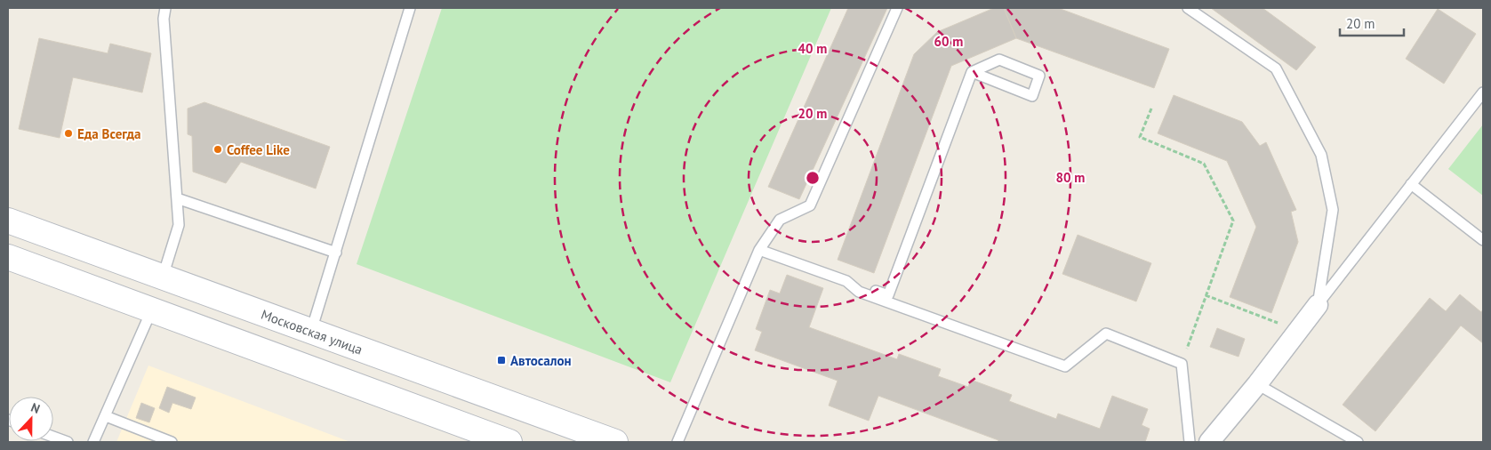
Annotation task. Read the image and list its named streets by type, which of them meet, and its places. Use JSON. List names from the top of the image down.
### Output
{
  "streets": {
    "main road": ["Московская улица"]
  },
  "places": {
    "other": ["Еда Всегда", "Coffee Like"],
    "transit": ["Автосалон"]
  },
  "scale_bar": "20 m",
  "north": "top",
  "rings": [
    "60 m",
    "40 m",
    "20 m",
    "80 m"
  ]
}
